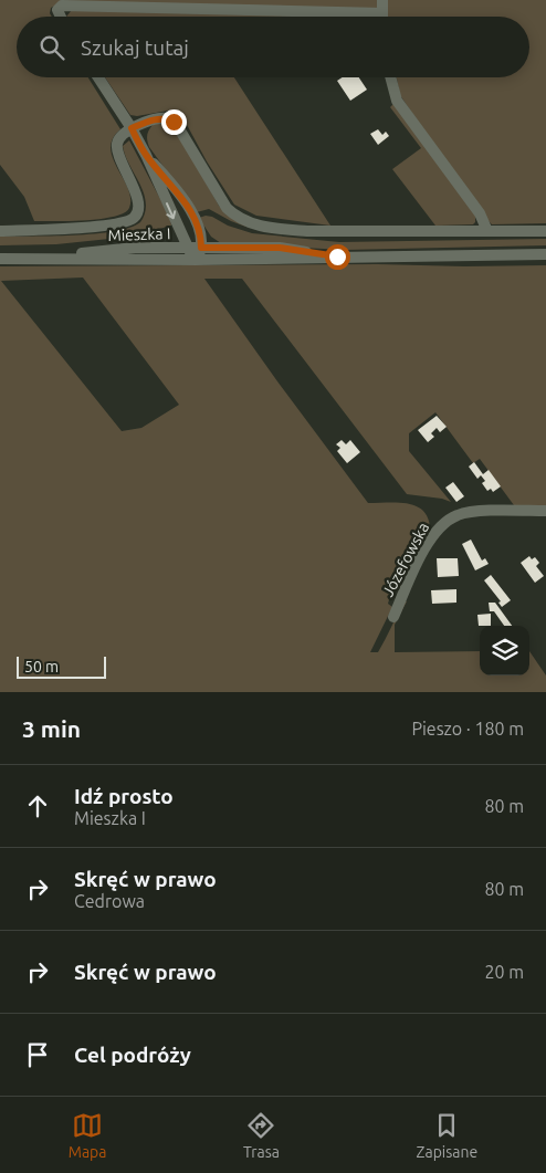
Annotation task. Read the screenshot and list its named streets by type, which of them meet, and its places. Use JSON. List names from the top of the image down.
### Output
{
  "streets": {
    "street": ["Mieszka I", "Józefowska"]
  },
  "scale_bar": "50 m",
  "page": {
    "search": "Szukaj tutaj",
    "scale": "50 m",
    "heading": ["3 min", "Pieszo · 180 m"],
    "list": [
      ["Idź prosto", "Mieszka I", "80 m"],
      ["Skręć w prawo", "Cedrowa", "80 m"],
      ["Skręć w prawo", "20 m"],
      "Cel podróży"
    ],
    "nav": ["Mapa", "Trasa", "Zapisane"]
  }
}
